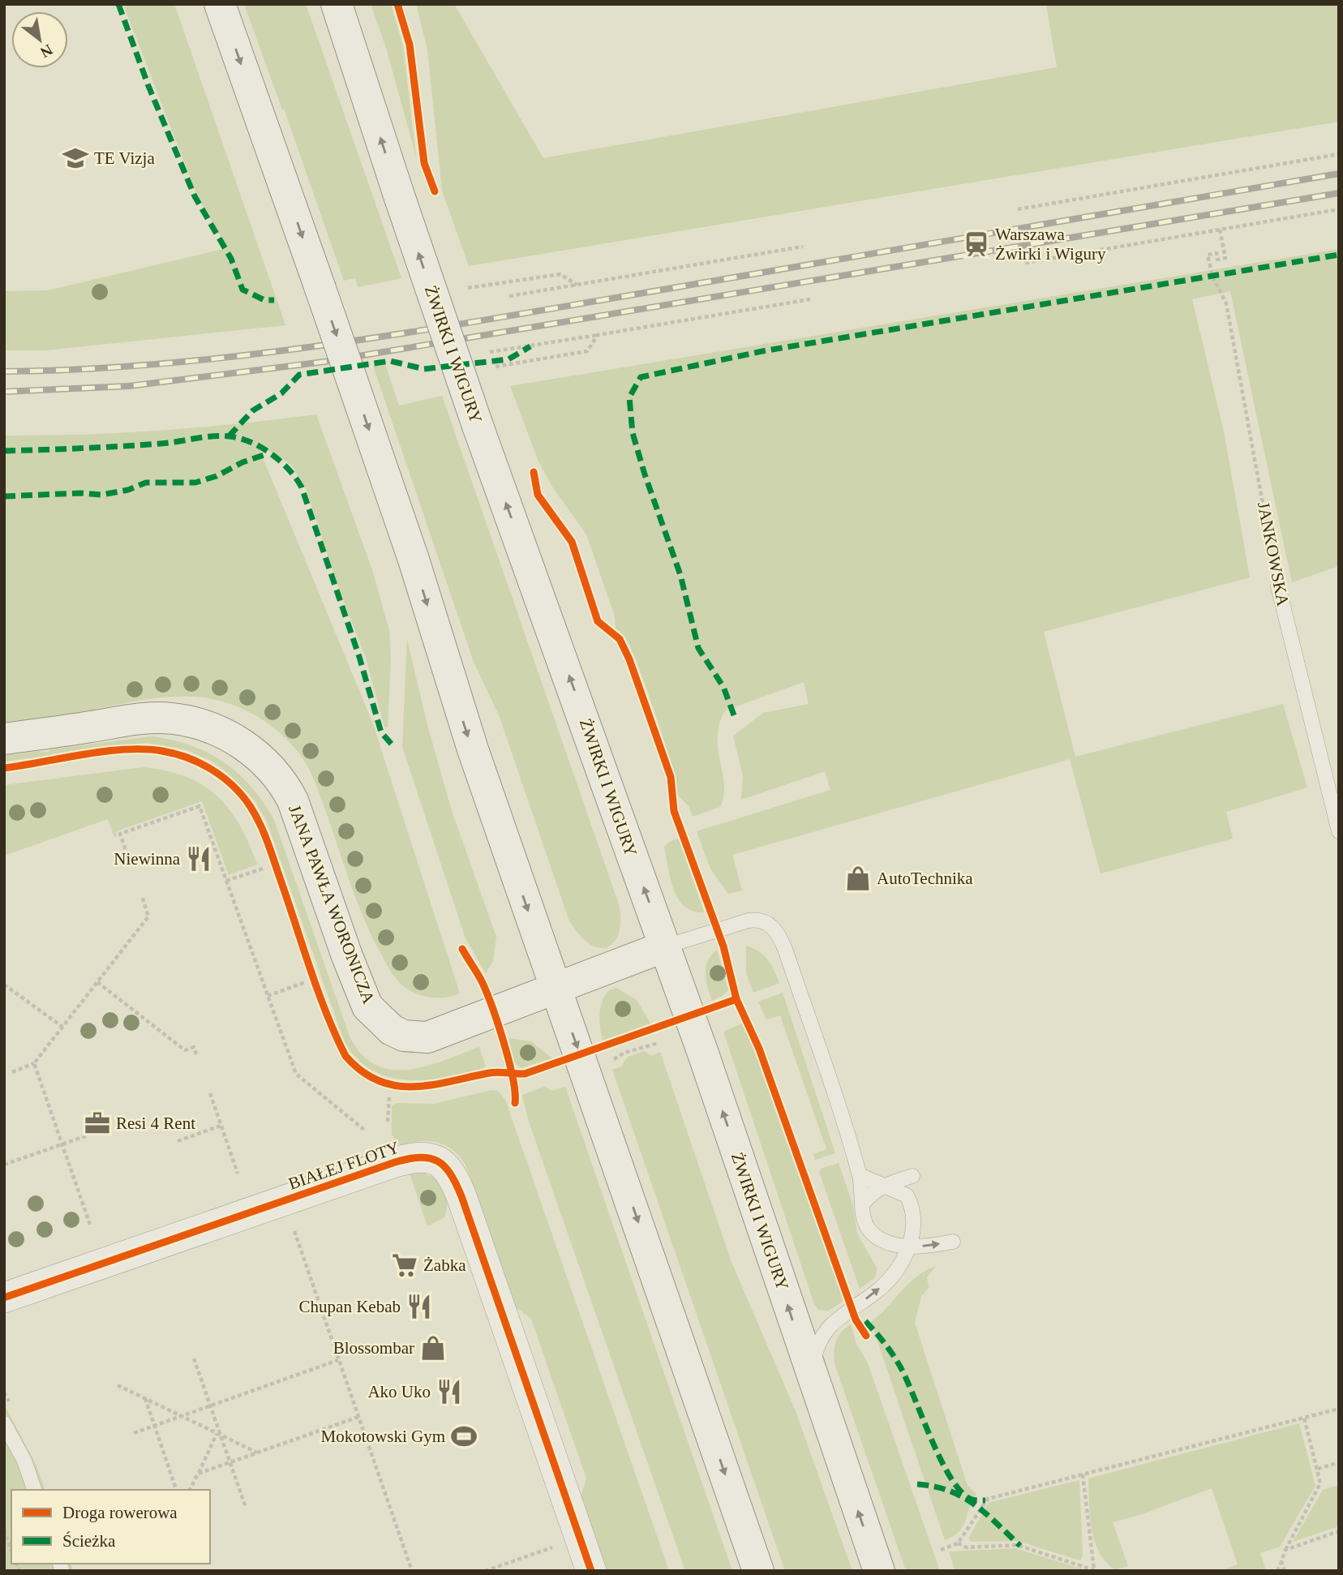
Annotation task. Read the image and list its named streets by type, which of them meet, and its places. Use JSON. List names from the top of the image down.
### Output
{
  "streets": {
    "main road": ["ŻWIRKI I WIGURY", "JANA PAWŁA WORONICZA"],
    "street": ["BIAŁEJ FLOTY"],
    "lane": ["JANKOWSKA"]
  },
  "crossings": [
    ["ŻWIRKI I WIGURY", "JANA PAWŁA WORONICZA"]
  ],
  "places": {
    "school or university": ["TE Vizja"],
    "station": ["Warszawa Żwirki i Wigury"],
    "restaurant": ["Niewinna", "Chupan Kebab", "Ako Uko"],
    "shop": ["AutoTechnika", "Blossombar"],
    "office": ["Resi 4 Rent"],
    "supermarket": ["Żabka"],
    "sports": ["Mokotowski Gym"]
  },
  "legend": ["Droga rowerowa", "Ścieżka"],
  "north": "bottom right"
}
